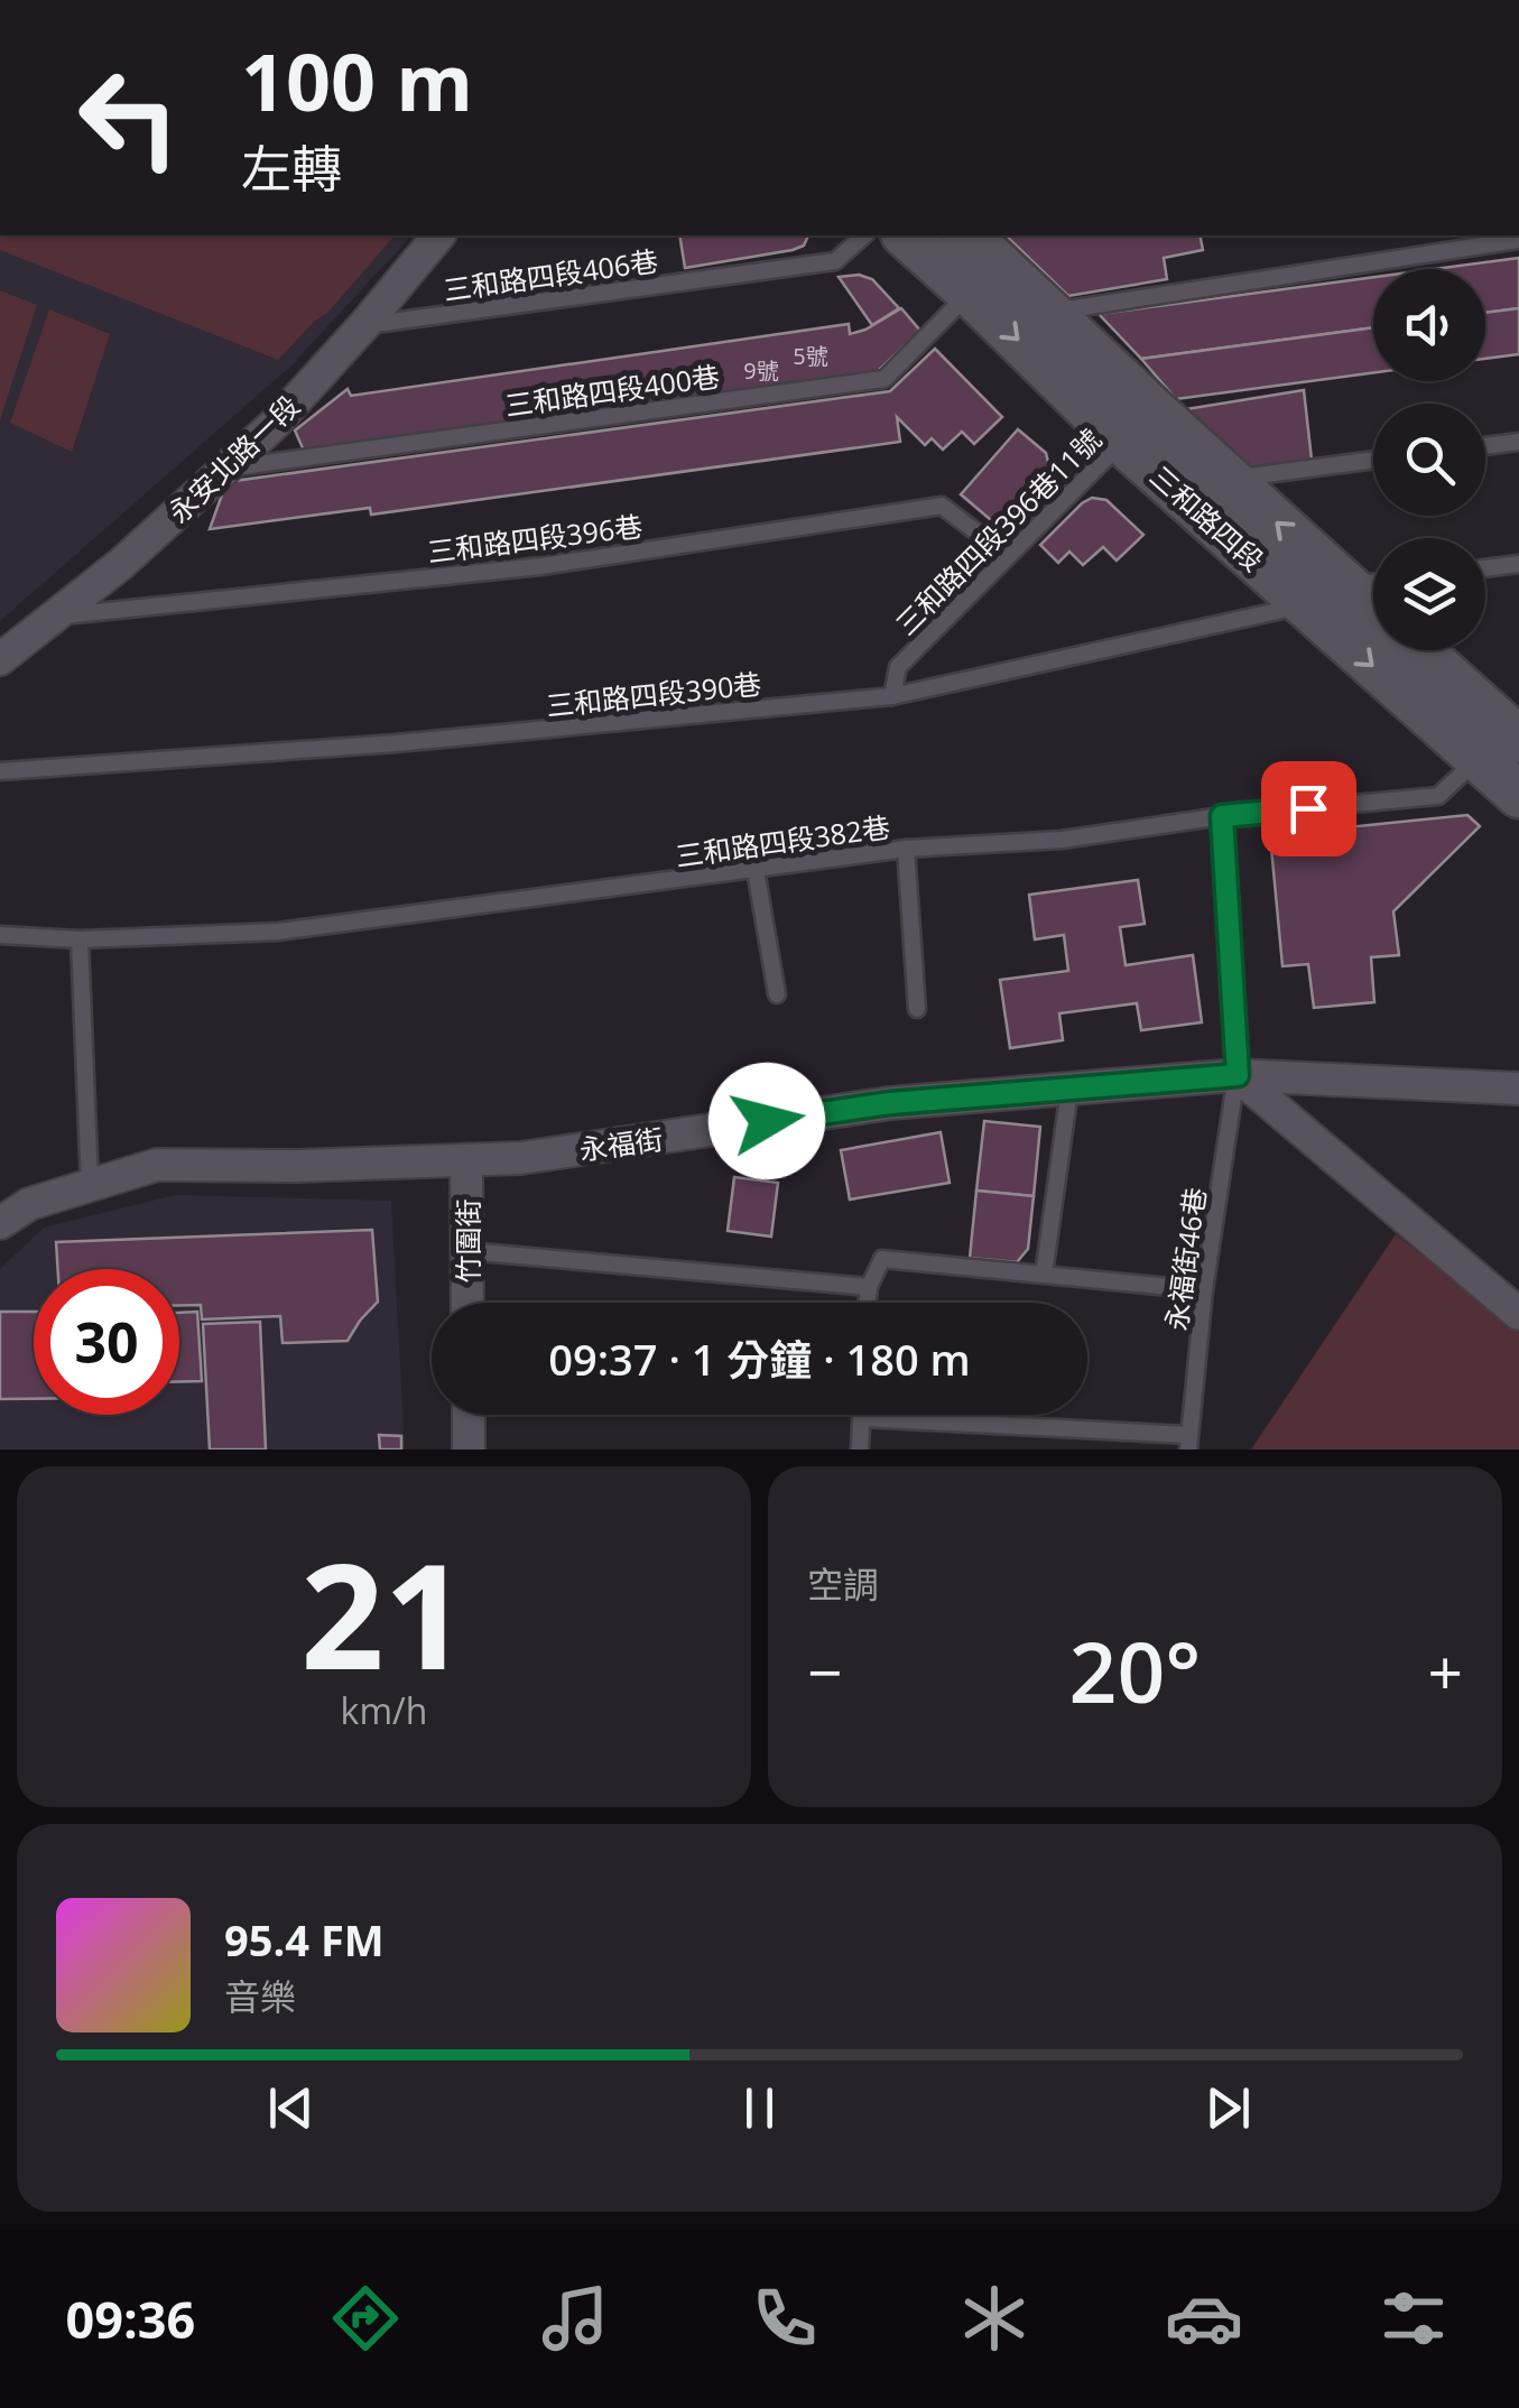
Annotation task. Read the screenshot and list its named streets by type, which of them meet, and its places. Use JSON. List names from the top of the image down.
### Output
{
  "streets": {
    "main road": ["三和路四段"],
    "street": ["永安北路一段", "永福街", "竹圍街"],
    "lane": [
      "三和路四段406巷",
      "三和路四段400巷",
      "三和路四段396巷11號",
      "三和路四段396巷",
      "三和路四段390巷",
      "三和路四段382巷",
      "永福街46巷"
    ]
  },
  "crossings": [
    ["三和路四段406巷", "永安北路一段"],
    ["三和路四段400巷", "永安北路一段"],
    ["三和路四段400巷", "三和路四段"],
    ["永安北路一段", "三和路四段396巷"],
    ["三和路四段", "三和路四段396巷11號"],
    ["三和路四段", "三和路四段390巷"],
    ["三和路四段", "三和路四段382巷"],
    ["三和路四段396巷11號", "三和路四段396巷"],
    ["三和路四段396巷11號", "三和路四段390巷"],
    ["三和路四段382巷", "永福街46巷"],
    ["永福街", "竹圍街"],
    ["永福街", "永福街46巷"]
  ],
  "house_numbers": ["5號", "9號"],
  "page": {
    "turn": ["100 m", "左轉"],
    "limit": "30",
    "trip": "09:37 · 1 分鐘 · 180 m",
    "tile": [
      ["21", "km/h"],
      "空調"
    ],
    "heat": ["−", "20°", "+"],
    "song": ["95.4 FM", "音樂"],
    "tabs": "09:36"
  }
}
